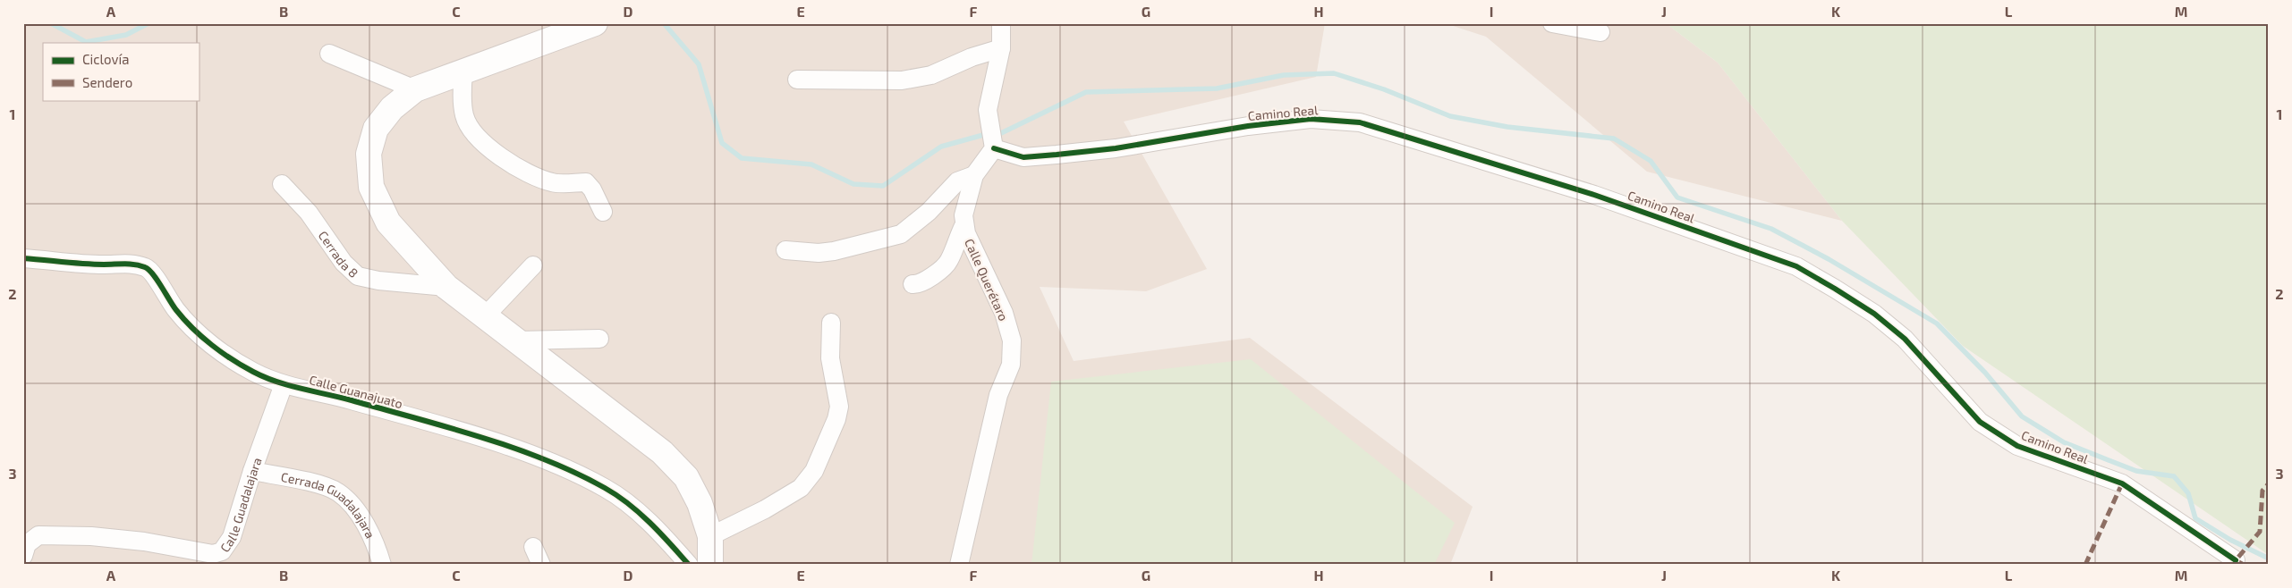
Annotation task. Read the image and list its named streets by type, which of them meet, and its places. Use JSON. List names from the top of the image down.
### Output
{
  "streets": {
    "street": [
      "Camino Real",
      "Cerrada 8",
      "Calle Querétaro",
      "Calle Guanajuato",
      "Calle Guadalajara",
      "Cerrada Guadalajara"
    ]
  },
  "crossings": [
    ["Camino Real", "Calle Querétaro"],
    ["Calle Guanajuato", "Calle Guadalajara"],
    ["Calle Guadalajara", "Cerrada Guadalajara"]
  ],
  "legend": ["Ciclovía", "Sendero"],
  "grid": {
    "columns": [
      "A",
      "B",
      "C",
      "D",
      "E",
      "F",
      "G",
      "H",
      "I",
      "J",
      "K",
      "L",
      "M"
    ],
    "rows": ["1", "2", "3"]
  }
}
